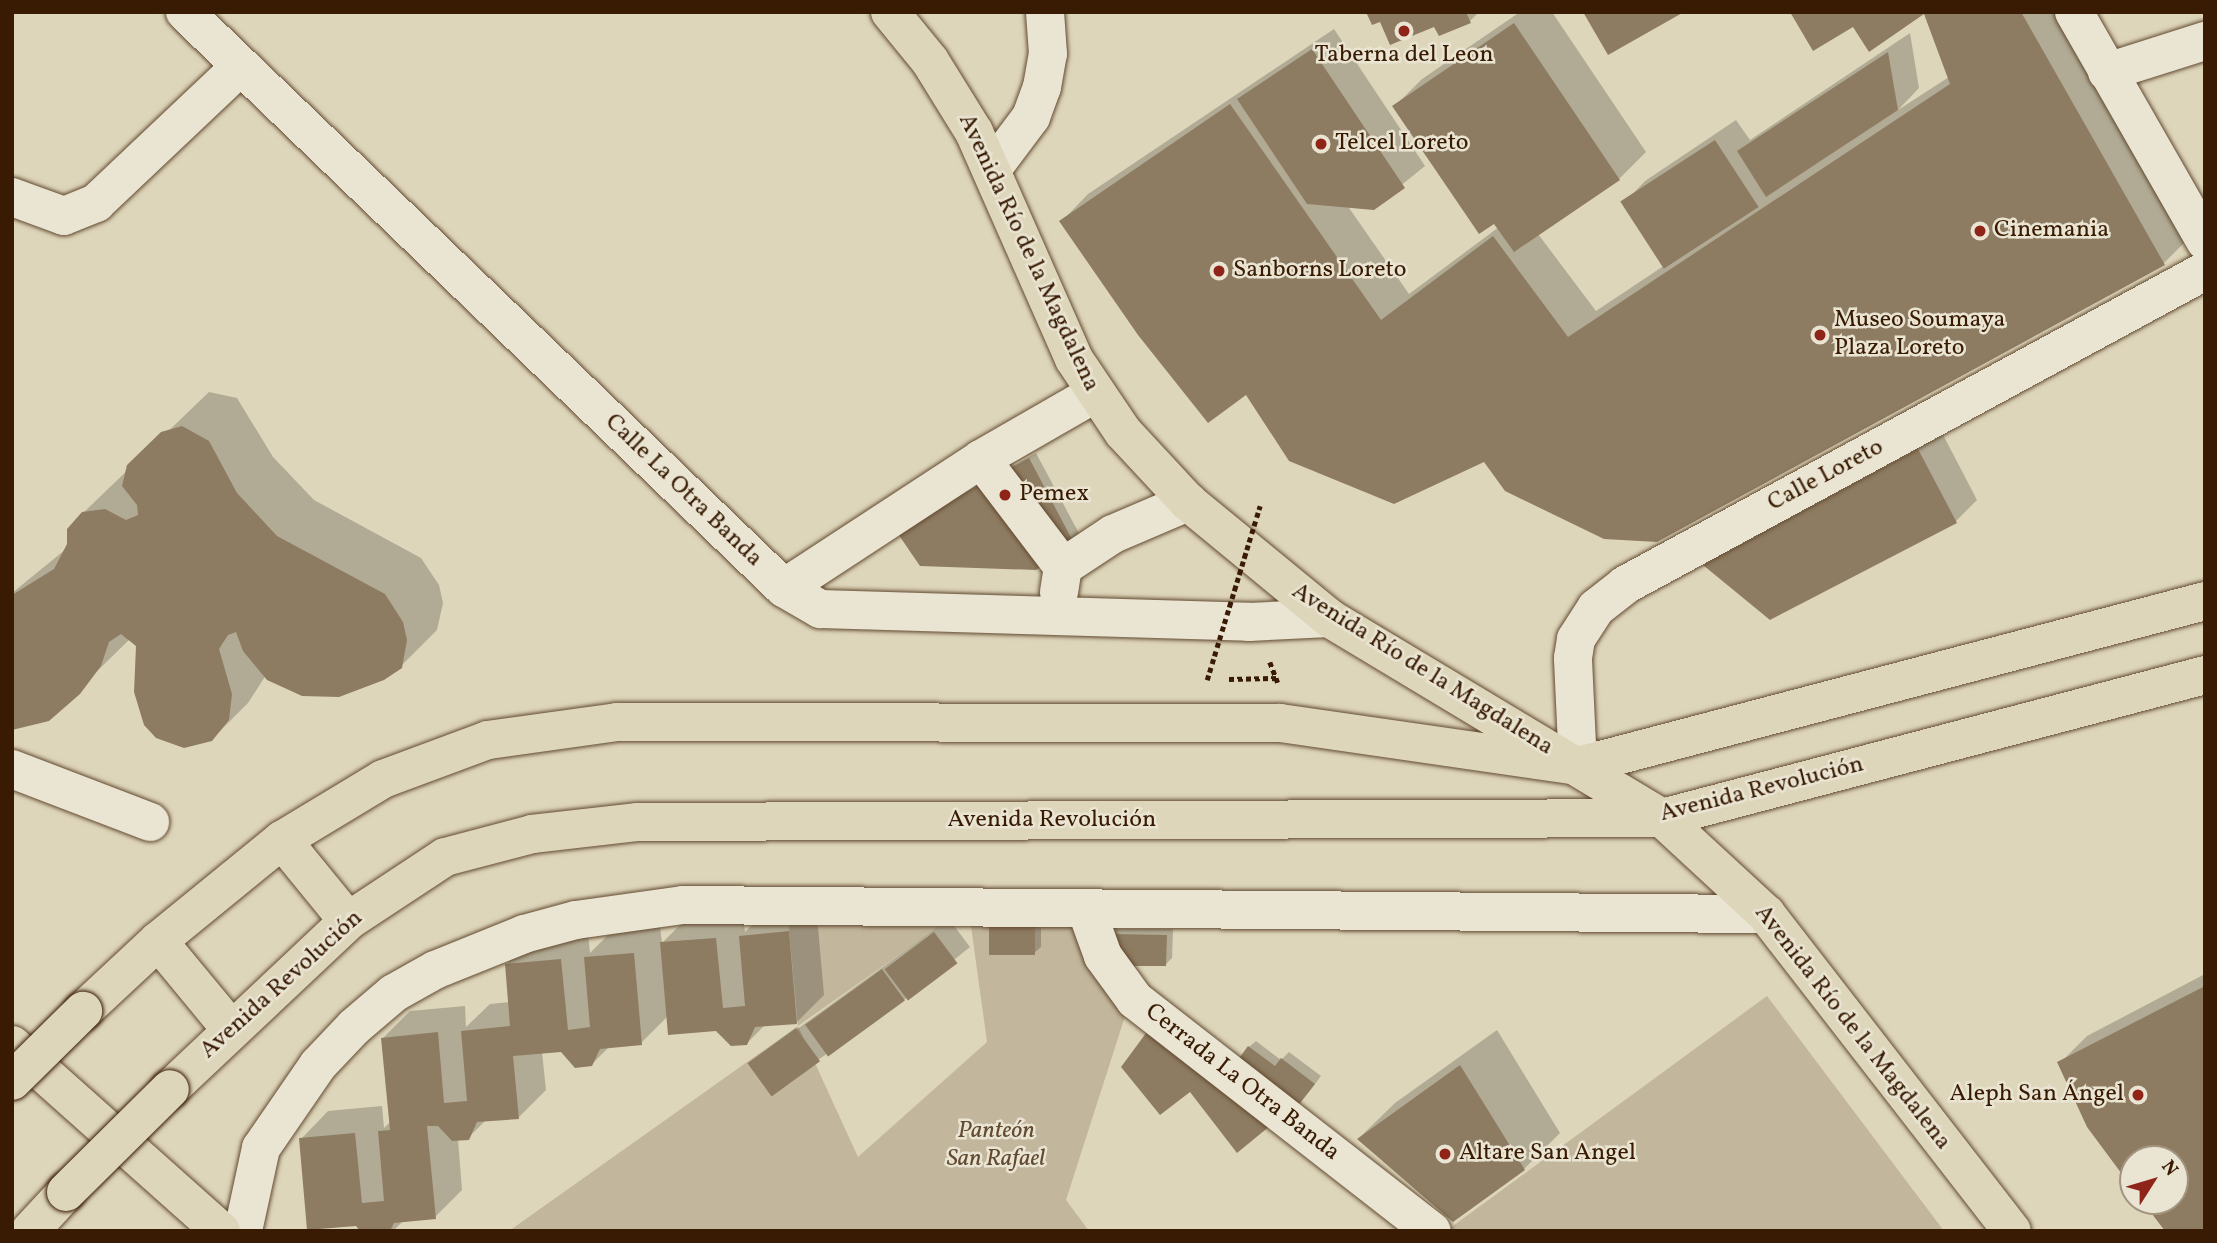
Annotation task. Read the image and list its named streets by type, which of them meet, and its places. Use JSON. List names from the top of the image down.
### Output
{
  "streets": {
    "main road": ["Avenida Río de la Magdalena", "Avenida Revolución"],
    "street": ["Calle Loreto", "Calle La Otra Banda", "Cerrada La Otra Banda"]
  },
  "crossings": [
    ["Avenida Río de la Magdalena", "Calle Loreto"],
    ["Avenida Río de la Magdalena", "Calle La Otra Banda"],
    ["Avenida Río de la Magdalena", "Avenida Revolución"]
  ],
  "parks": ["Panteón San Rafael"],
  "places": [
    "Taberna del Leon",
    "Telcel Loreto",
    "Cinemania",
    "Sanborns Loreto",
    "Museo Soumaya Plaza Loreto",
    "Pemex",
    "Aleph San Ángel",
    "Altare San Angel"
  ],
  "north": "top right"
}
